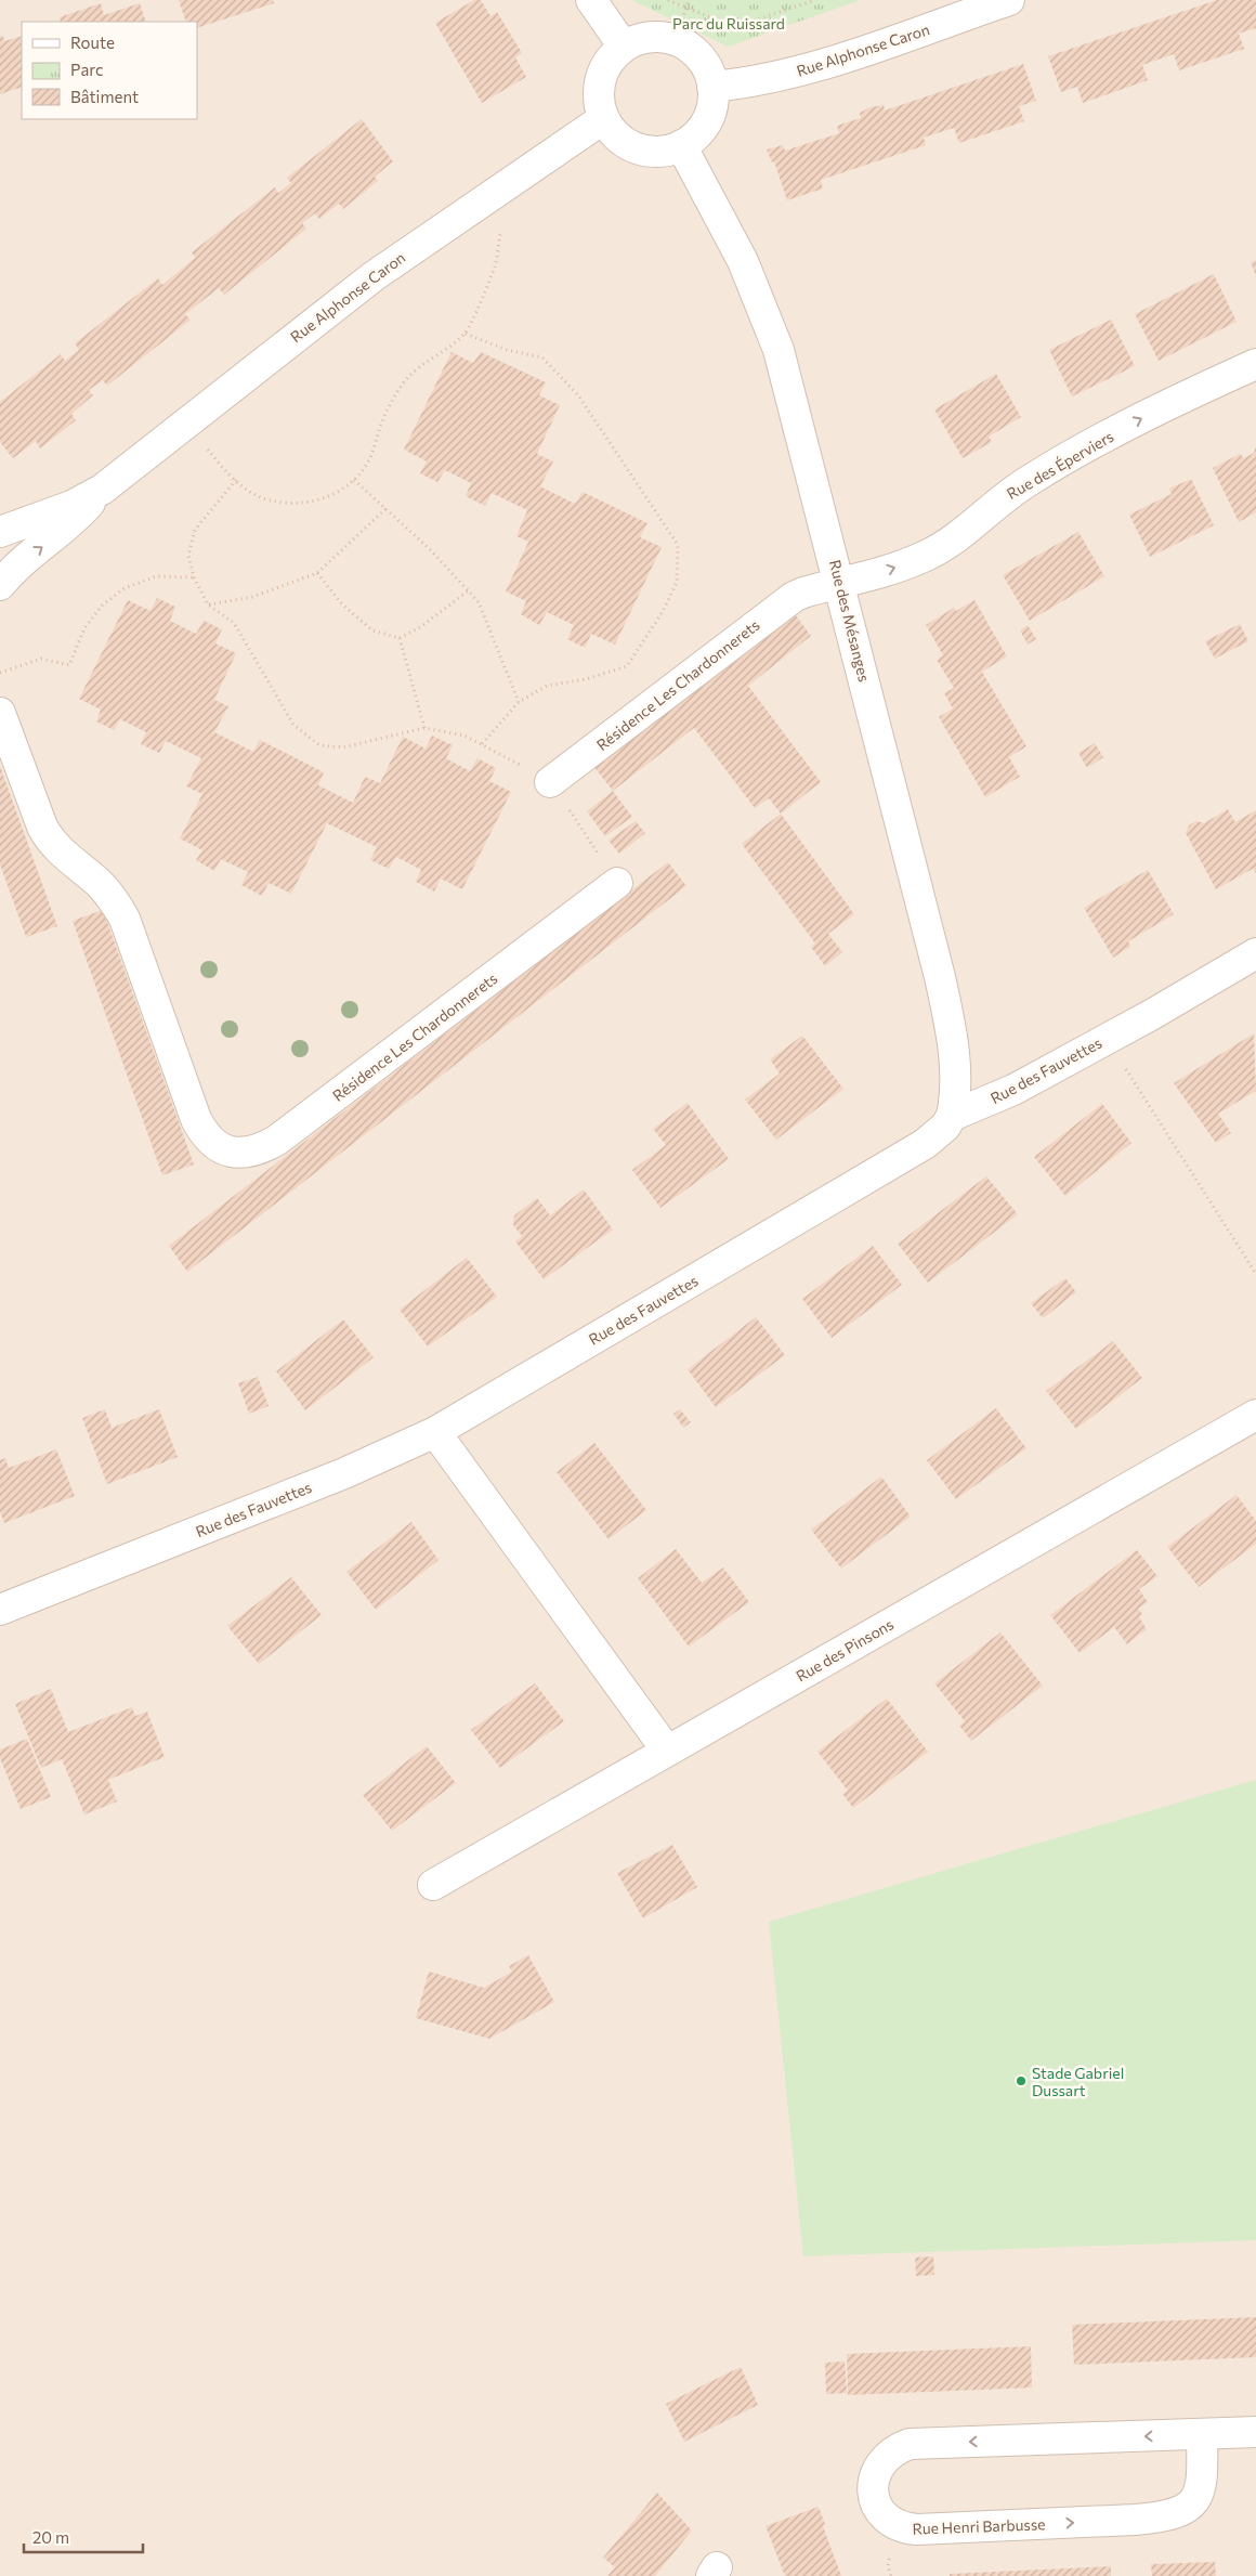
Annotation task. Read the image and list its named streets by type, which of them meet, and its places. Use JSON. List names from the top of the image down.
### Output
{
  "streets": {
    "street": [
      "Rue Alphonse Caron",
      "Rue des Éperviers",
      "Rue des Mésanges",
      "Résidence Les Chardonnerets",
      "Rue des Fauvettes",
      "Rue des Pinsons",
      "Rue Henri Barbusse"
    ]
  },
  "crossings": [
    ["Rue Alphonse Caron", "Rue des Mésanges"],
    ["Rue des Éperviers", "Rue des Mésanges"],
    ["Rue des Éperviers", "Résidence Les Chardonnerets"],
    ["Rue des Mésanges", "Résidence Les Chardonnerets"],
    ["Rue des Mésanges", "Rue des Fauvettes"]
  ],
  "one_way": ["Rue des Éperviers"],
  "parks": ["Parc du Ruissard"],
  "places": ["Stade Gabriel Dussart"],
  "legend": ["Route", "Parc", "Bâtiment"],
  "scale_bar": "20 m"
}
